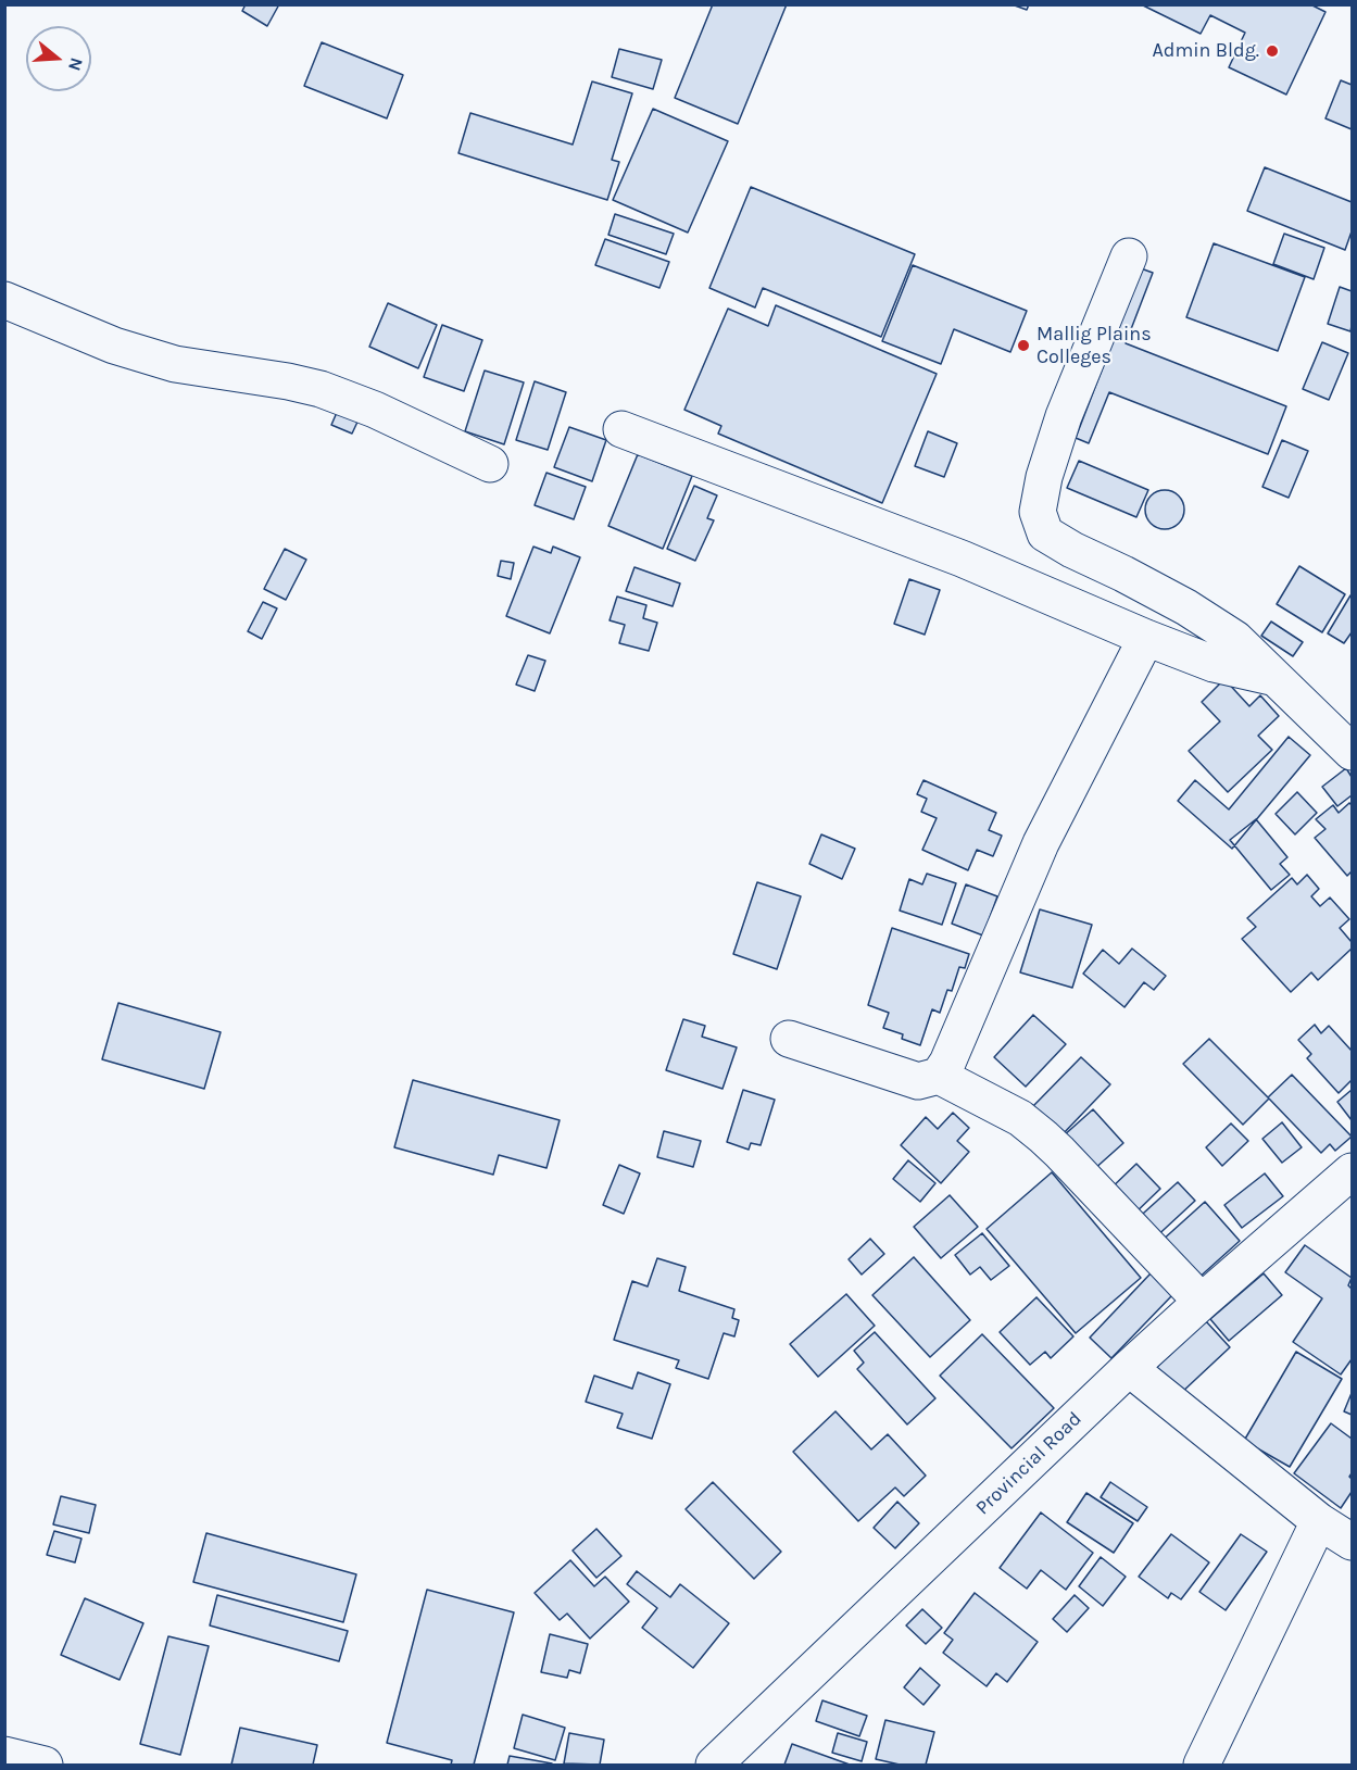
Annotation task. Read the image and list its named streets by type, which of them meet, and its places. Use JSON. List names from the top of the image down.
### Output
{
  "streets": {
    "main road": ["Provincial Road"]
  },
  "places": ["Admin Bldg.", "Mallig Plains Colleges"],
  "north": "right"
}
